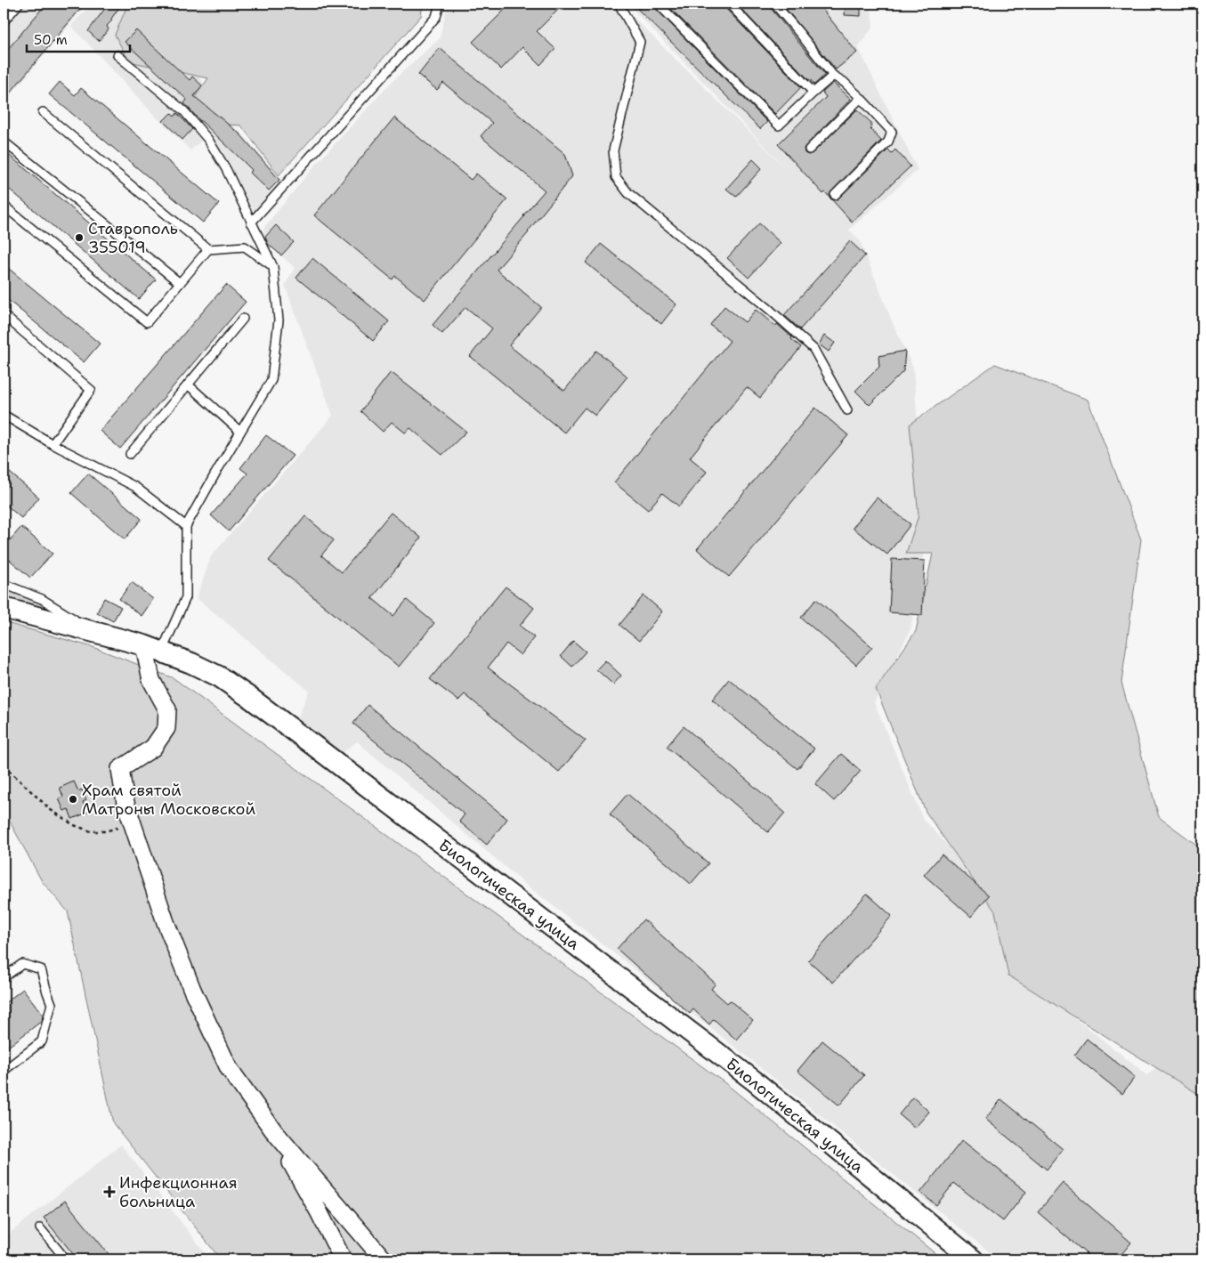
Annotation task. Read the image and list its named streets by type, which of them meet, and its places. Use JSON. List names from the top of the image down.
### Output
{
  "streets": {
    "street": ["Биологическая улица"]
  },
  "places": {
    "other": ["Ставрополь 355019", "Храм святой Матроны Московской"],
    "health": ["Инфекционная больница"]
  },
  "scale_bar": "50 m"
}
